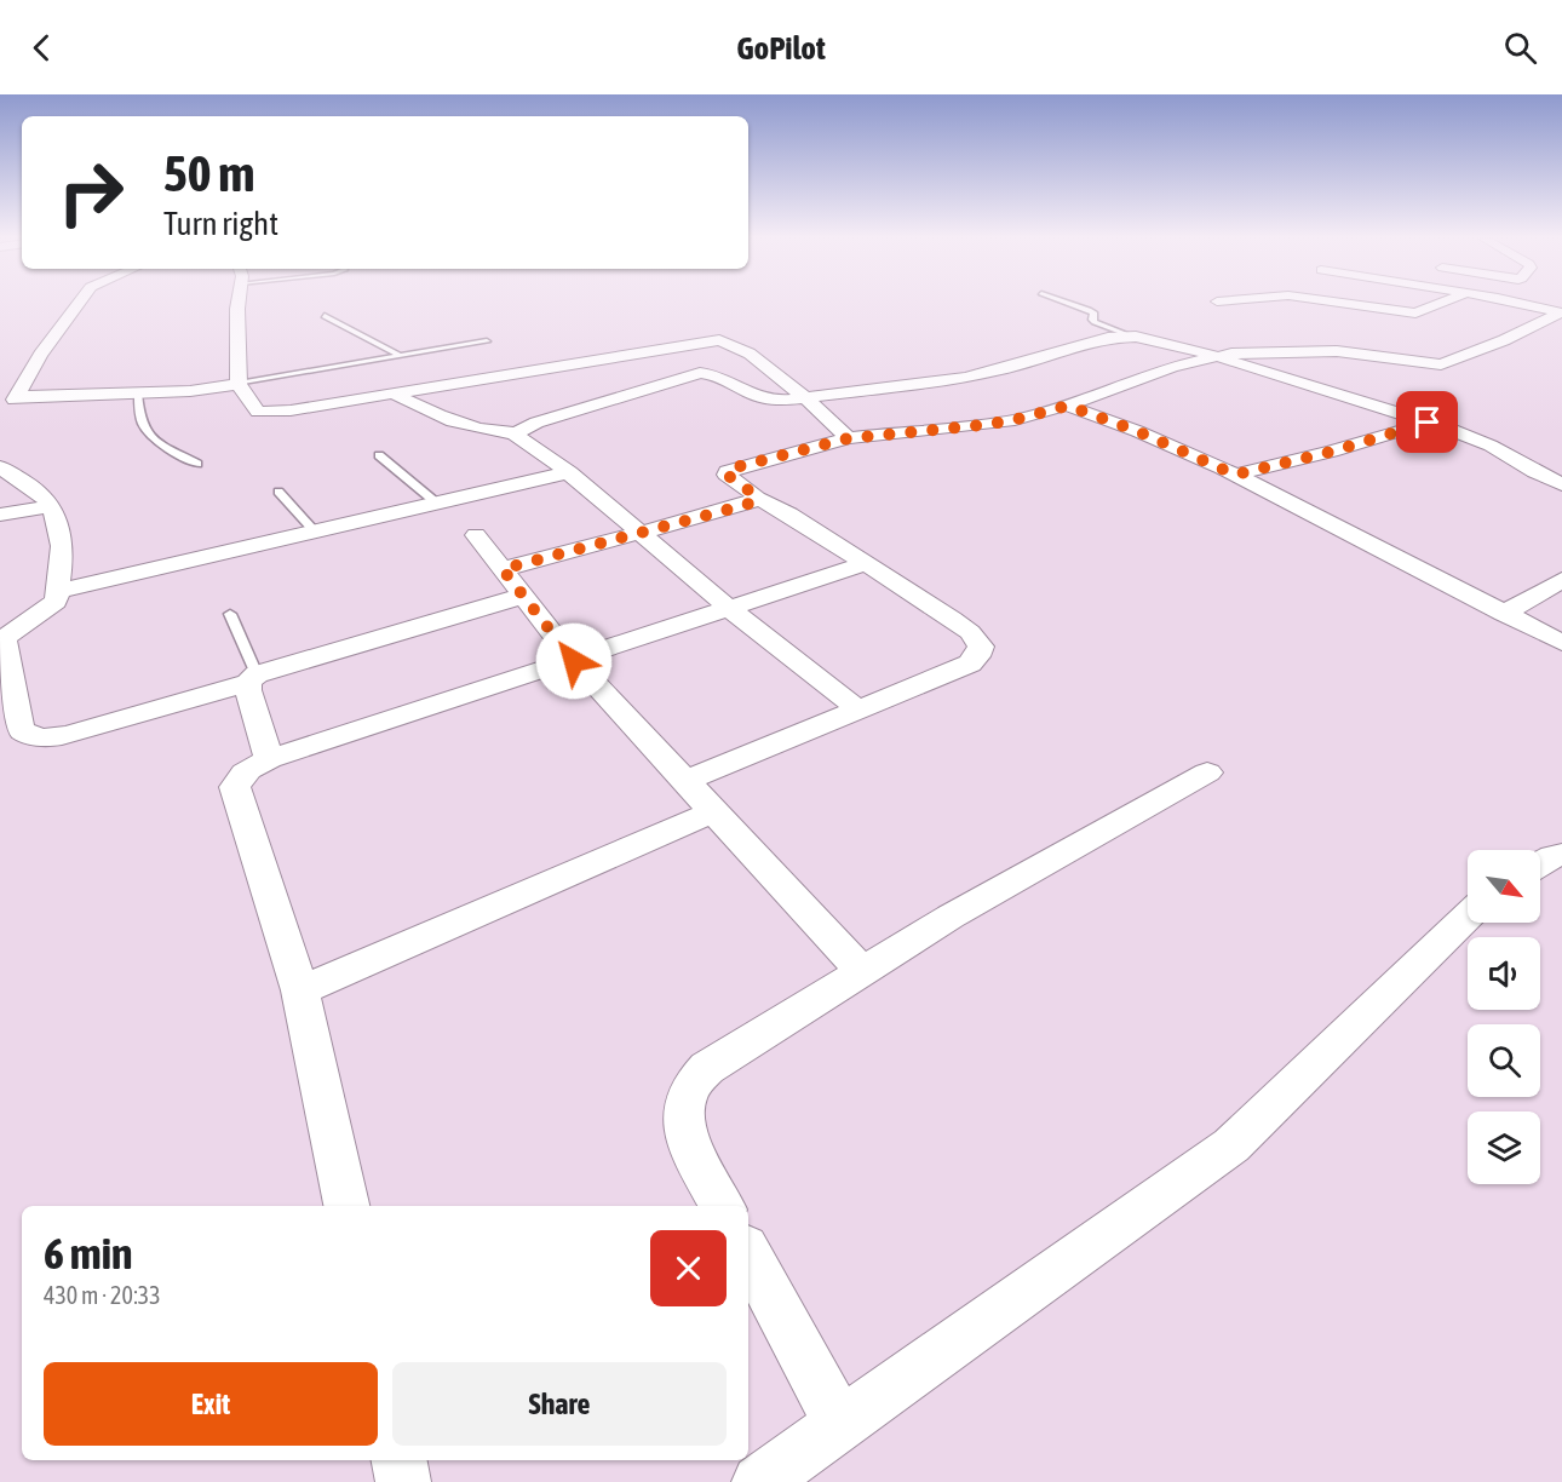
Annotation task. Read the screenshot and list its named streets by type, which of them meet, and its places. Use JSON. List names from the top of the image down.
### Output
{
  "north": "bottom right",
  "page": {
    "header": "GoPilot",
    "turn": ["50 m", "Turn right"],
    "heading": ["6 min", "430 m · 20:33"],
    "buttons": ["Exit", "Share"]
  }
}
